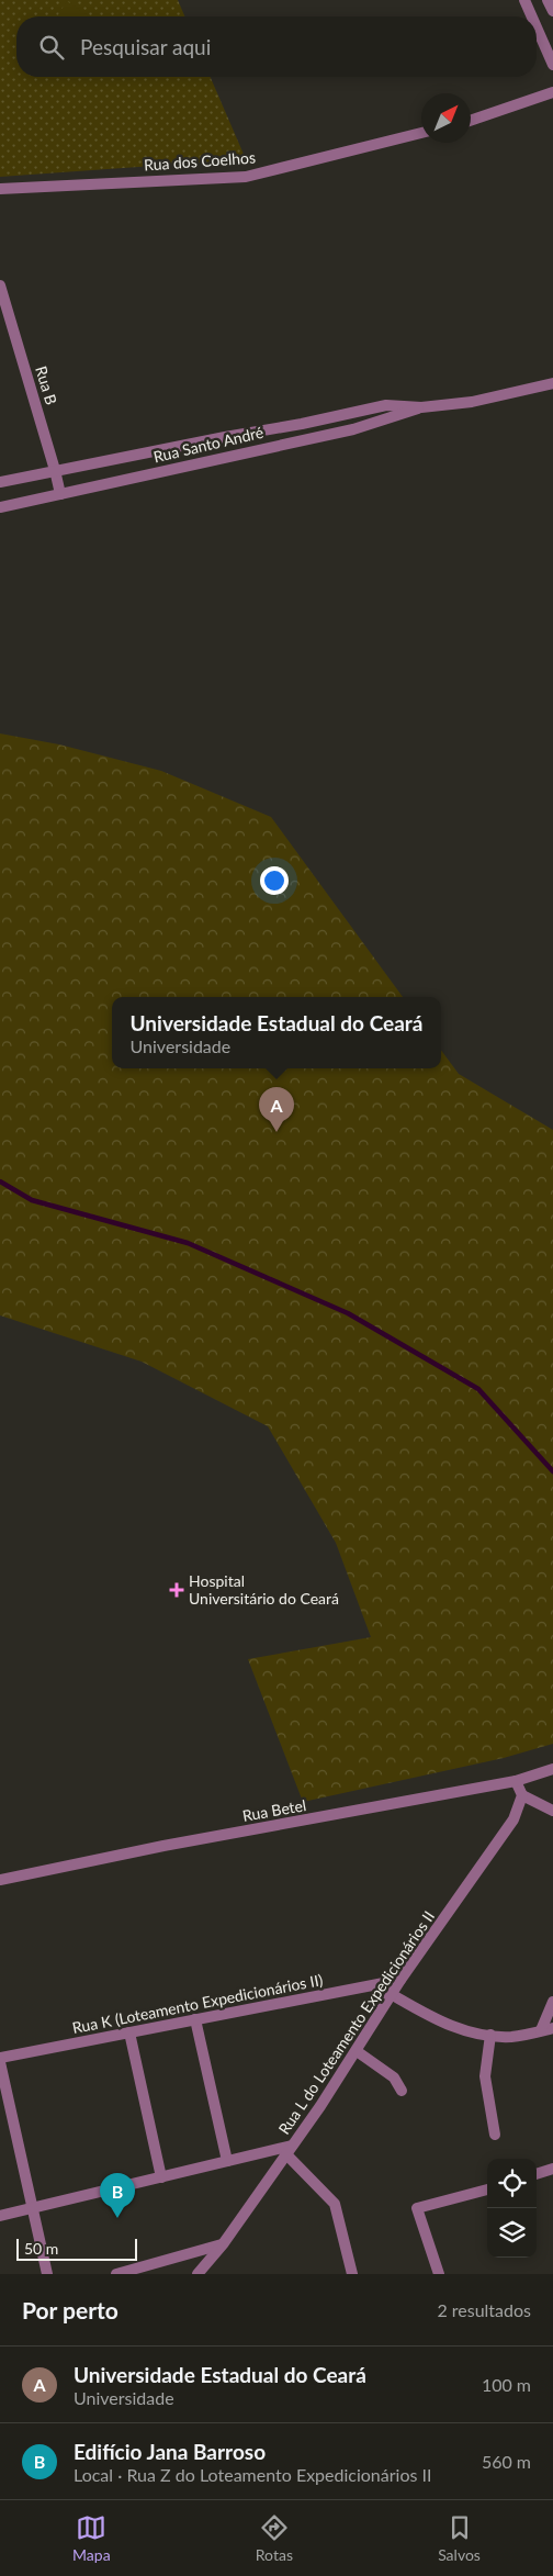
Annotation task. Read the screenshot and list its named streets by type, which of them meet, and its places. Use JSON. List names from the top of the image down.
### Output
{
  "streets": {
    "street": [
      "Rua dos Coelhos",
      "Rua B",
      "Rua Santo André",
      "Rua Betel",
      "Rua K (Loteamento Expedicionários II)",
      "Rua L do Loteamento Expedicionários II"
    ]
  },
  "crossings": [
    ["Rua B", "Rua Santo André"],
    ["Rua K (Loteamento Expedicionários II)", "Rua L do Loteamento Expedicionários II"]
  ],
  "places": {
    "health": ["Hospital Universitário do Ceará"]
  },
  "scale_bar": "50 m",
  "north": "top right",
  "page": {
    "search": "Pesquisar aqui",
    "popup": ["Universidade Estadual do Ceará", "Universidade"],
    "pins": ["A", "B"],
    "scale": "50 m",
    "heading": ["Por perto", "2 resultados"],
    "list": [
      {
        "mark": "A",
        "name": "Universidade Estadual do Ceará",
        "note": "Universidade",
        "value": "100 m"
      },
      {
        "mark": "B",
        "name": "Edifício Jana Barroso",
        "note": "Local · Rua Z do Loteamento Expedicionários II",
        "value": "560 m"
      }
    ],
    "nav": ["Mapa", "Rotas", "Salvos"]
  }
}
